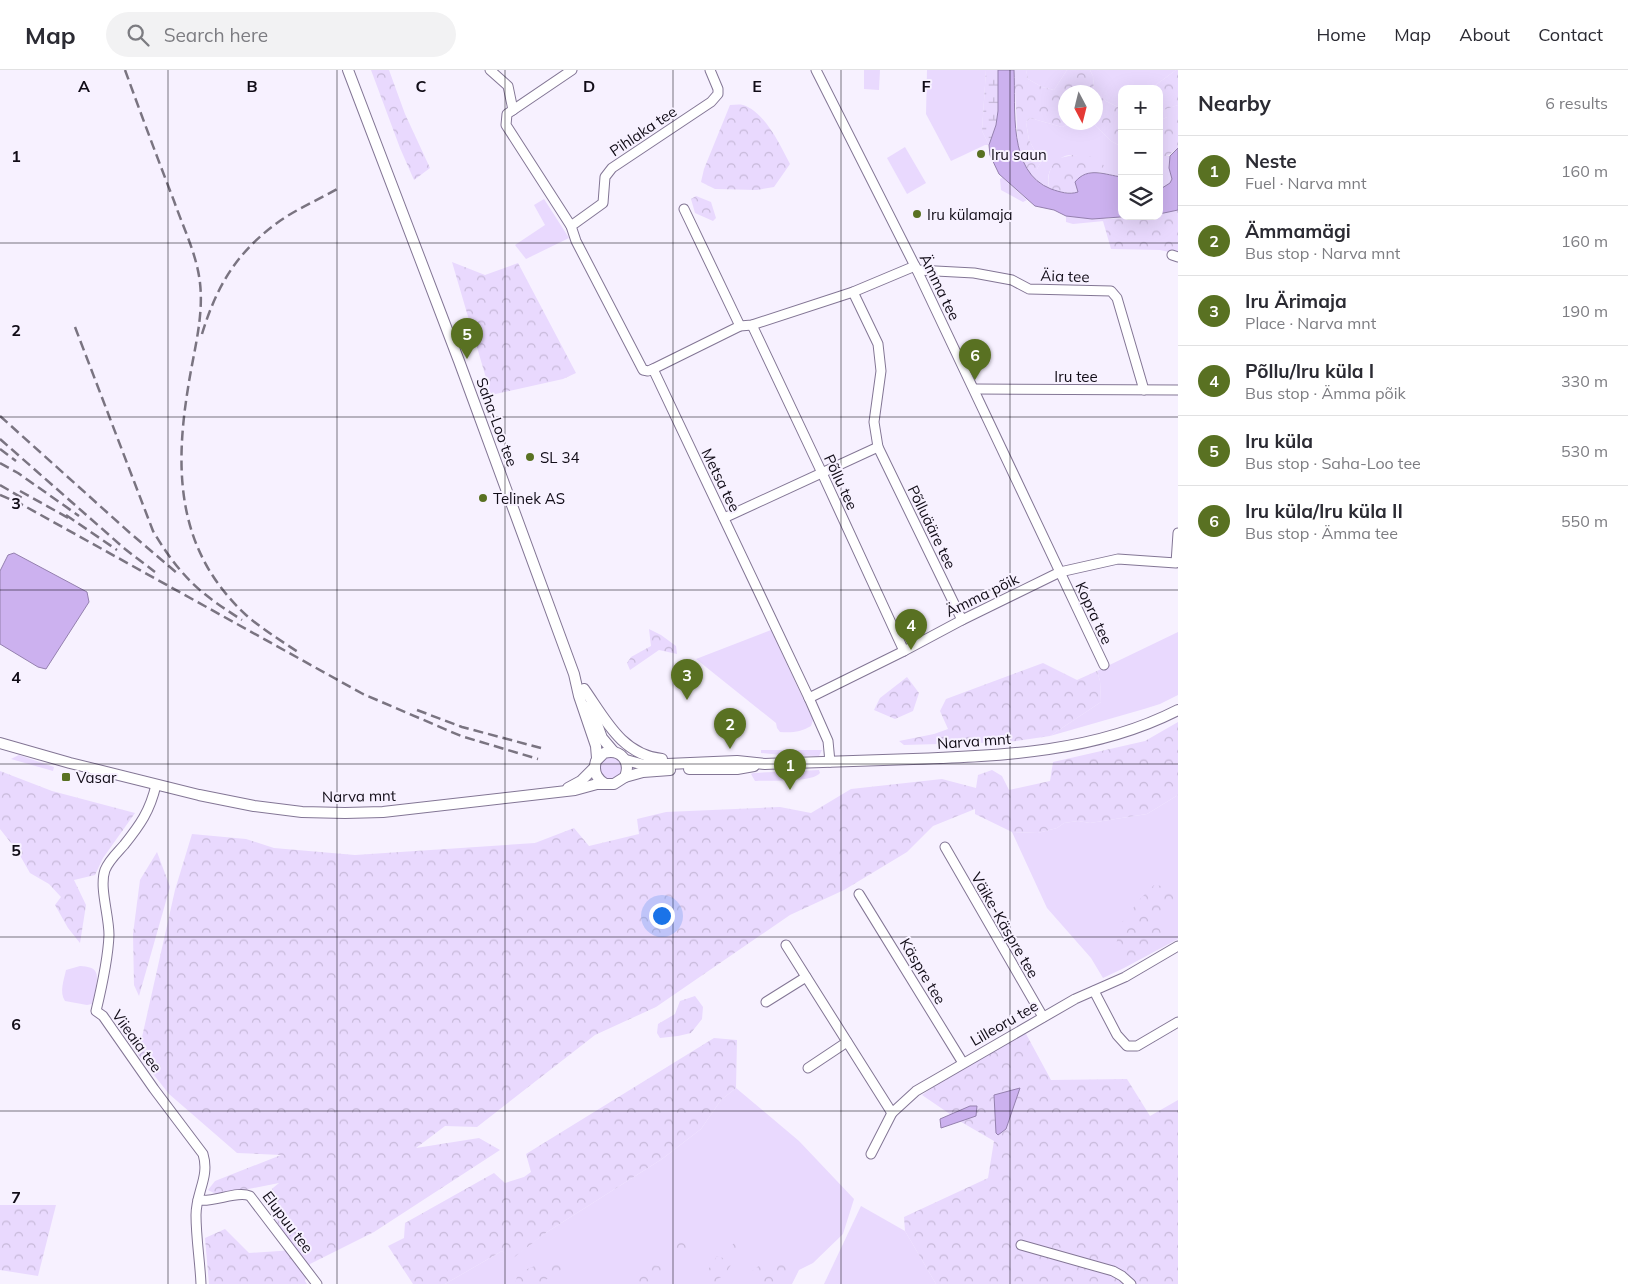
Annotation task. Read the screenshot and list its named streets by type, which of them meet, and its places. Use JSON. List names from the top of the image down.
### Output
{
  "streets": {
    "main road": ["Saha-Loo tee", "Narva mnt"],
    "street": [
      "Pihlaka tee",
      "Äia tee",
      "Ämma tee",
      "Iru tee",
      "Metsa tee",
      "Põllu tee",
      "Põlluääre tee",
      "Ämma põik",
      "Kopra tee",
      "Väike-Käspre tee",
      "Käspre tee",
      "Lilleoru tee",
      "Viieaia tee",
      "Elupuu tee"
    ]
  },
  "crossings": [
    ["Pihlaka tee", "Metsa tee"],
    ["Äia tee", "Ämma tee"],
    ["Äia tee", "Iru tee"],
    ["Äia tee", "Metsa tee"],
    ["Äia tee", "Põllu tee"],
    ["Äia tee", "Põlluääre tee"],
    ["Ämma tee", "Iru tee"],
    ["Ämma tee", "Ämma põik"],
    ["Ämma tee", "Kopra tee"],
    ["Saha-Loo tee", "Narva mnt"],
    ["Metsa tee", "Ämma põik"],
    ["Metsa tee", "Narva mnt"],
    ["Põllu tee", "Ämma põik"],
    ["Põlluääre tee", "Ämma põik"],
    ["Ämma põik", "Kopra tee"],
    ["Narva mnt", "Viieaia tee"],
    ["Väike-Käspre tee", "Lilleoru tee"],
    ["Käspre tee", "Lilleoru tee"],
    ["Viieaia tee", "Elupuu tee"]
  ],
  "places": {
    "other": [
      "Iru saun",
      "Iru külamaja",
      "SL 34",
      "Telinek AS"
    ],
    "transit": ["Vasar"]
  },
  "north": "bottom",
  "page": {
    "header": "Map",
    "search": "Search here",
    "nav": [
      "Home",
      "Map",
      "About",
      "Contact"
    ],
    "heading": ["Nearby", "6 results"],
    "map_buttons": ["+", "−"],
    "list": [
      {
        "mark": "1",
        "name": "Neste",
        "note": "Fuel · Narva mnt",
        "value": "160 m"
      },
      {
        "mark": "2",
        "name": "Ämmamägi",
        "note": "Bus stop · Narva mnt",
        "value": "160 m"
      },
      {
        "mark": "3",
        "name": "Iru Ärimaja",
        "note": "Place · Narva mnt",
        "value": "190 m"
      },
      {
        "mark": "4",
        "name": "Põllu/Iru küla I",
        "note": "Bus stop · Ämma põik",
        "value": "330 m"
      },
      {
        "mark": "5",
        "name": "Iru küla",
        "note": "Bus stop · Saha-Loo tee",
        "value": "530 m"
      },
      {
        "mark": "6",
        "name": "Iru küla/Iru küla II",
        "note": "Bus stop · Ämma tee",
        "value": "550 m"
      }
    ],
    "pins": [
      "5",
      "6",
      "4",
      "3",
      "2",
      "1"
    ]
  },
  "grid": {
    "columns": [
      "A",
      "B",
      "C",
      "D",
      "E",
      "F"
    ],
    "rows": [
      "1",
      "2",
      "3",
      "4",
      "5",
      "6",
      "7"
    ]
  }
}
